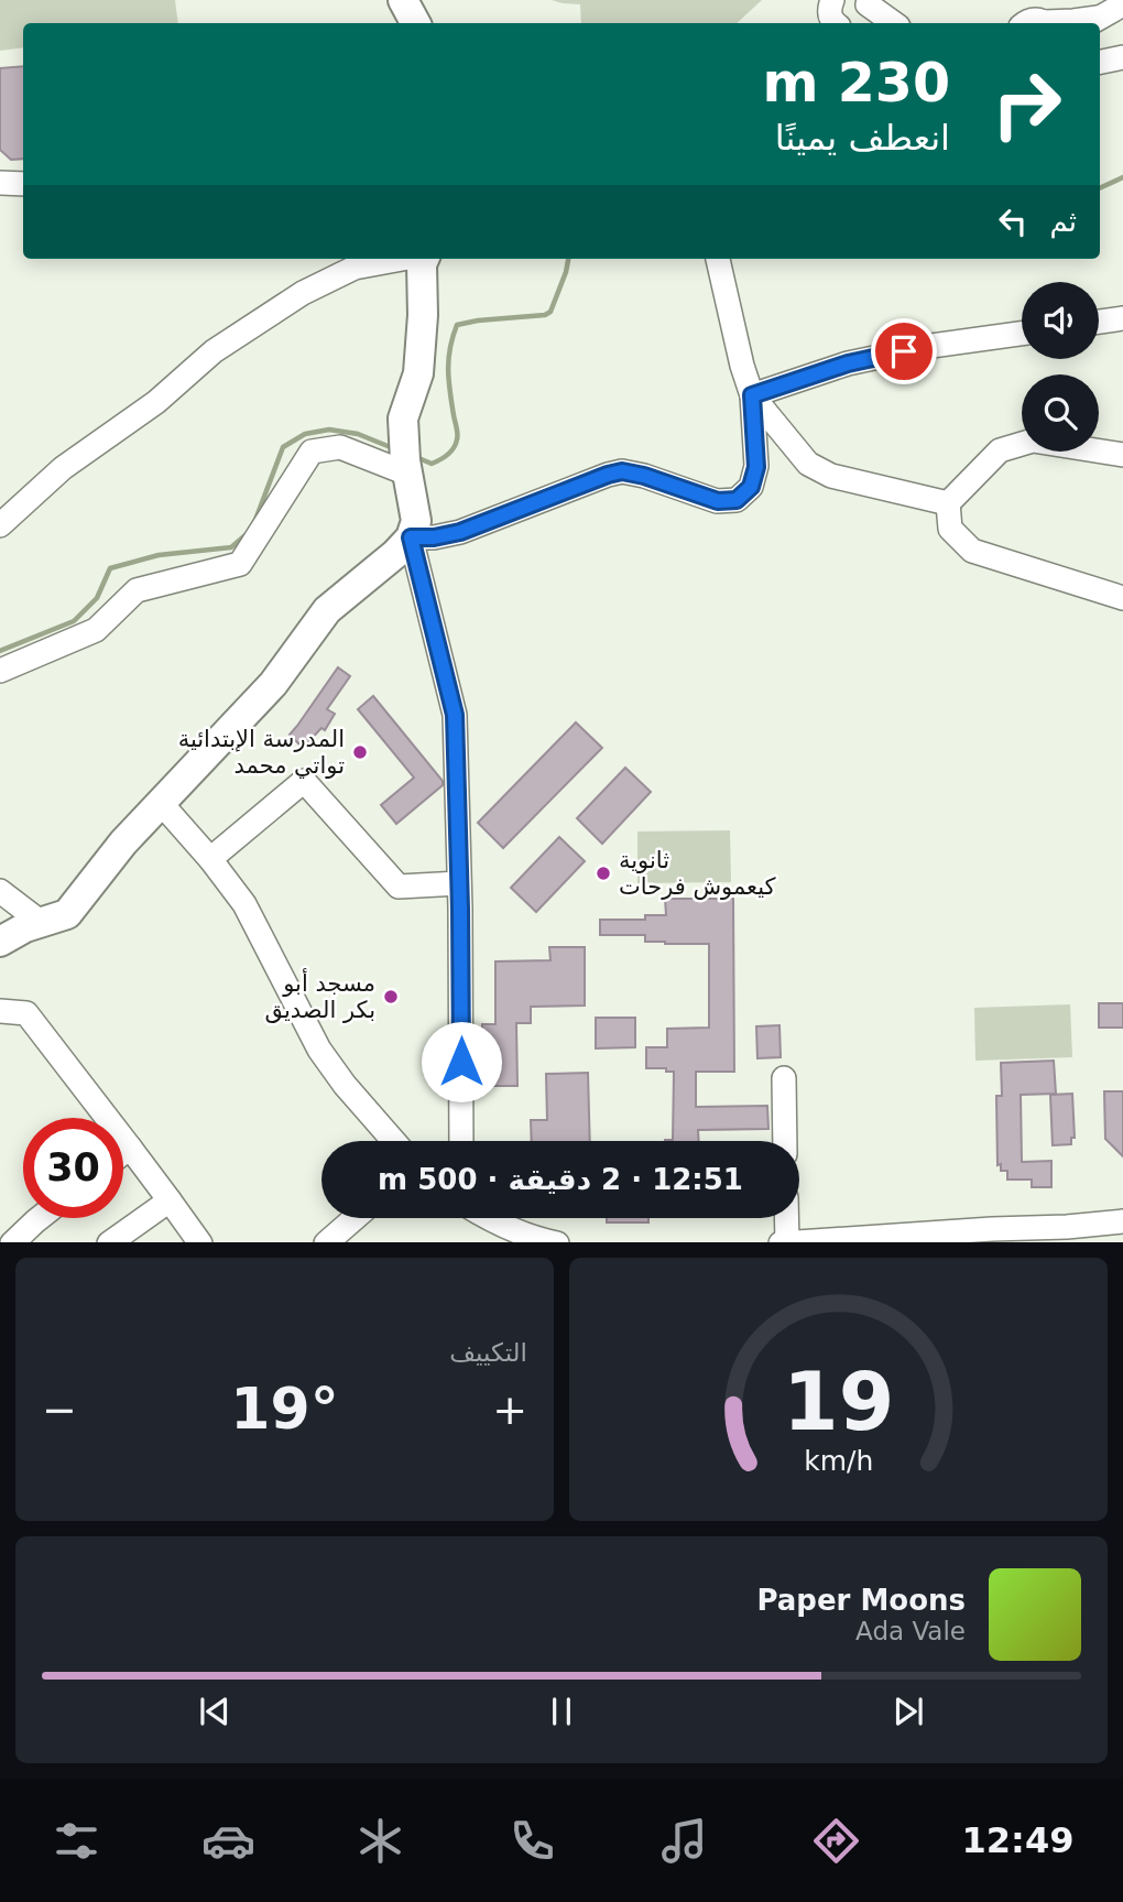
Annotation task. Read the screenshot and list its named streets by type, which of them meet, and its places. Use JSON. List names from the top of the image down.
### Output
{
  "places": ["المدرسة الإبتدائية تواتي محمد", "ثانوية كيعموش فرحات", "مسجد أبو بكر الصديق"],
  "page": {
    "turn": ["230 m", "انعطف يمينًا"],
    "then": "ثم",
    "limit": "30",
    "trip": "12:51 · 2 دقيقة · 500 m",
    "tile": "التكييف",
    "heat": ["−", "19°", "+"],
    "song": ["Paper Moons", "Ada Vale"],
    "tabs": "12:49",
    "gauge": ["19", "km/h"]
  }
}
